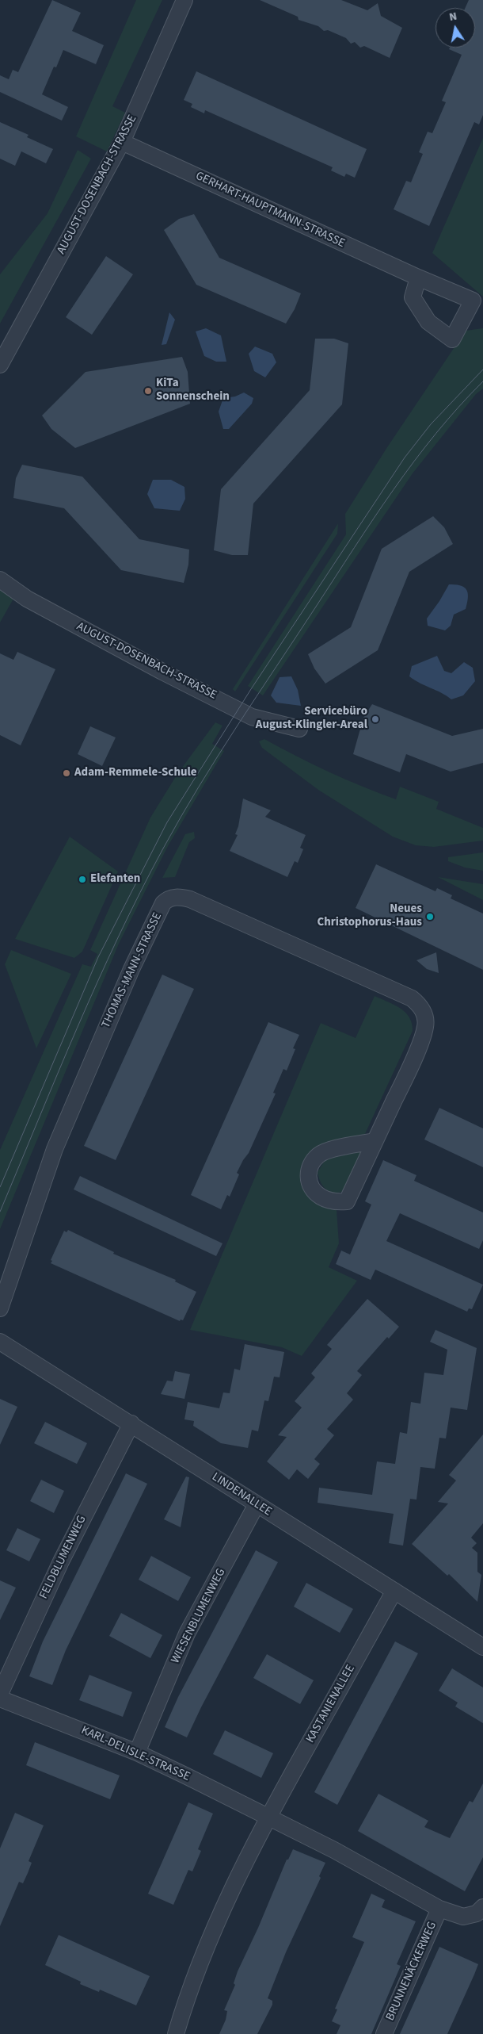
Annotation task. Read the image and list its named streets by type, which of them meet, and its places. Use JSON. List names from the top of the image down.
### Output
{
  "streets": {
    "street": [
      "AUGUST-DOSENBACH-STRASSE",
      "GERHART-HAUPTMANN-STRASSE",
      "THOMAS-MANN-STRASSE",
      "LINDENALLEE",
      "FELDBLUMENWEG",
      "WIESENBLUMENWEG",
      "KASTANIENALLEE",
      "KARL-DELISLE-STRASSE",
      "BRUNNENÄCKERWEG"
    ]
  },
  "crossings": [
    ["AUGUST-DOSENBACH-STRASSE", "GERHART-HAUPTMANN-STRASSE"],
    ["LINDENALLEE", "FELDBLUMENWEG"],
    ["LINDENALLEE", "WIESENBLUMENWEG"],
    ["LINDENALLEE", "KASTANIENALLEE"],
    ["WIESENBLUMENWEG", "KARL-DELISLE-STRASSE"],
    ["KASTANIENALLEE", "KARL-DELISLE-STRASSE"]
  ],
  "places": [
    "KiTa Sonnenschein",
    "Servicebüro August-Klingler-Areal",
    "Adam-Remmele-Schule",
    "Elefanten",
    "Neues Christophorus-Haus"
  ],
  "north": "top"
}
